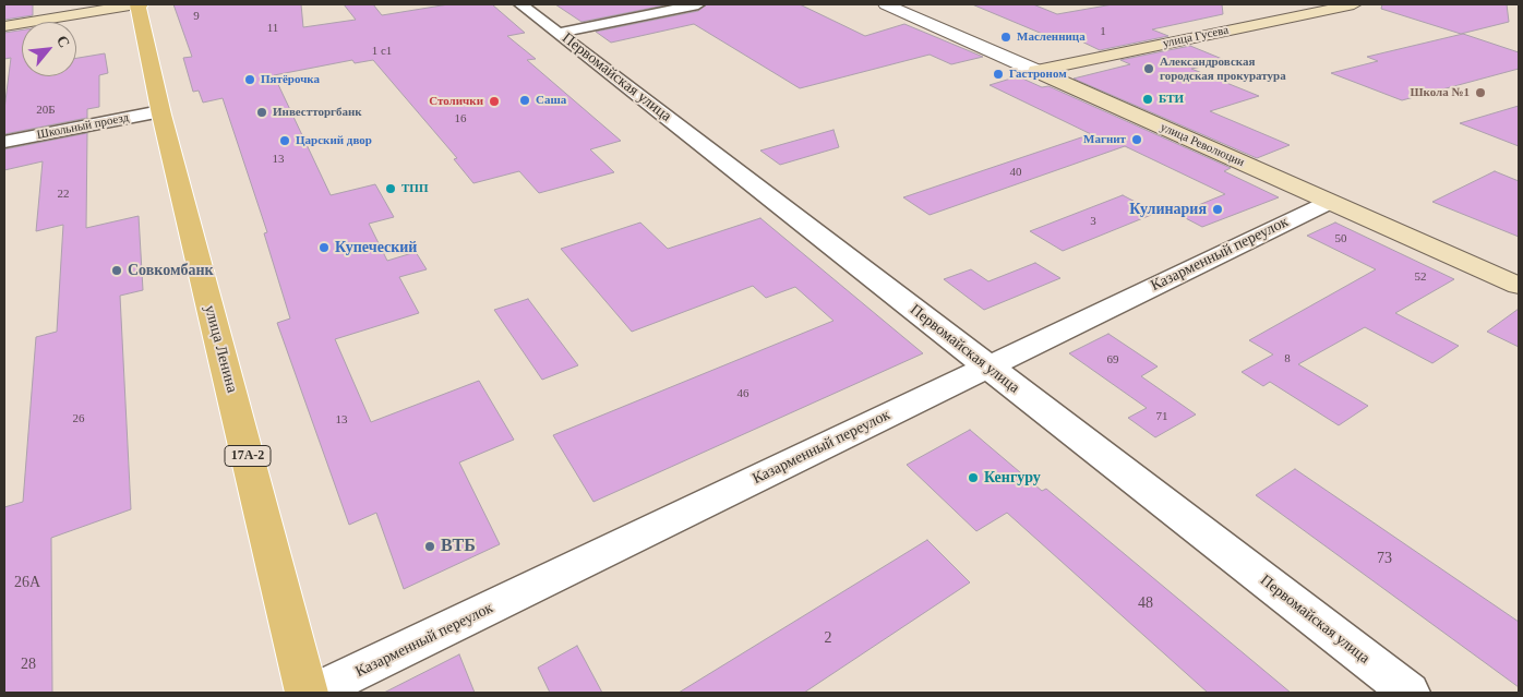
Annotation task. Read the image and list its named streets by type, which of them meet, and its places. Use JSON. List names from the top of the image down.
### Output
{
  "streets": {
    "main road": [
      "улица Гусева",
      "улица Революции",
      "улица Ленина",
      "17А-2"
    ],
    "street": ["Первомайская улица", "Школьный проезд", "Казарменный переулок"]
  },
  "crossings": [
    ["улица Гусева", "улица Революции"],
    ["Первомайская улица", "Казарменный переулок"],
    ["Школьный проезд", "улица Ленина"],
    ["улица Революции", "Казарменный переулок"]
  ],
  "places": [
    "Масленница",
    "Александровская городская прокуратура",
    "Гастроном",
    "Пятёрочка",
    "Школа №1",
    "БТИ",
    "Саша",
    "Столички",
    "Инвестторгбанк",
    "Магнит",
    "Царский двор",
    "ТПП",
    "Кулинария",
    "Купеческий",
    "Совкомбанк",
    "Кенгуру",
    "ВТБ"
  ],
  "house_numbers": [
    "9",
    "11",
    "1",
    "1 с1",
    "20Б",
    "16",
    "13",
    "40",
    "22",
    "3",
    "50",
    "52",
    "8",
    "69",
    "46",
    "71",
    "26",
    "13",
    "73",
    "26А",
    "48",
    "2",
    "28"
  ],
  "north": "top right"
}
